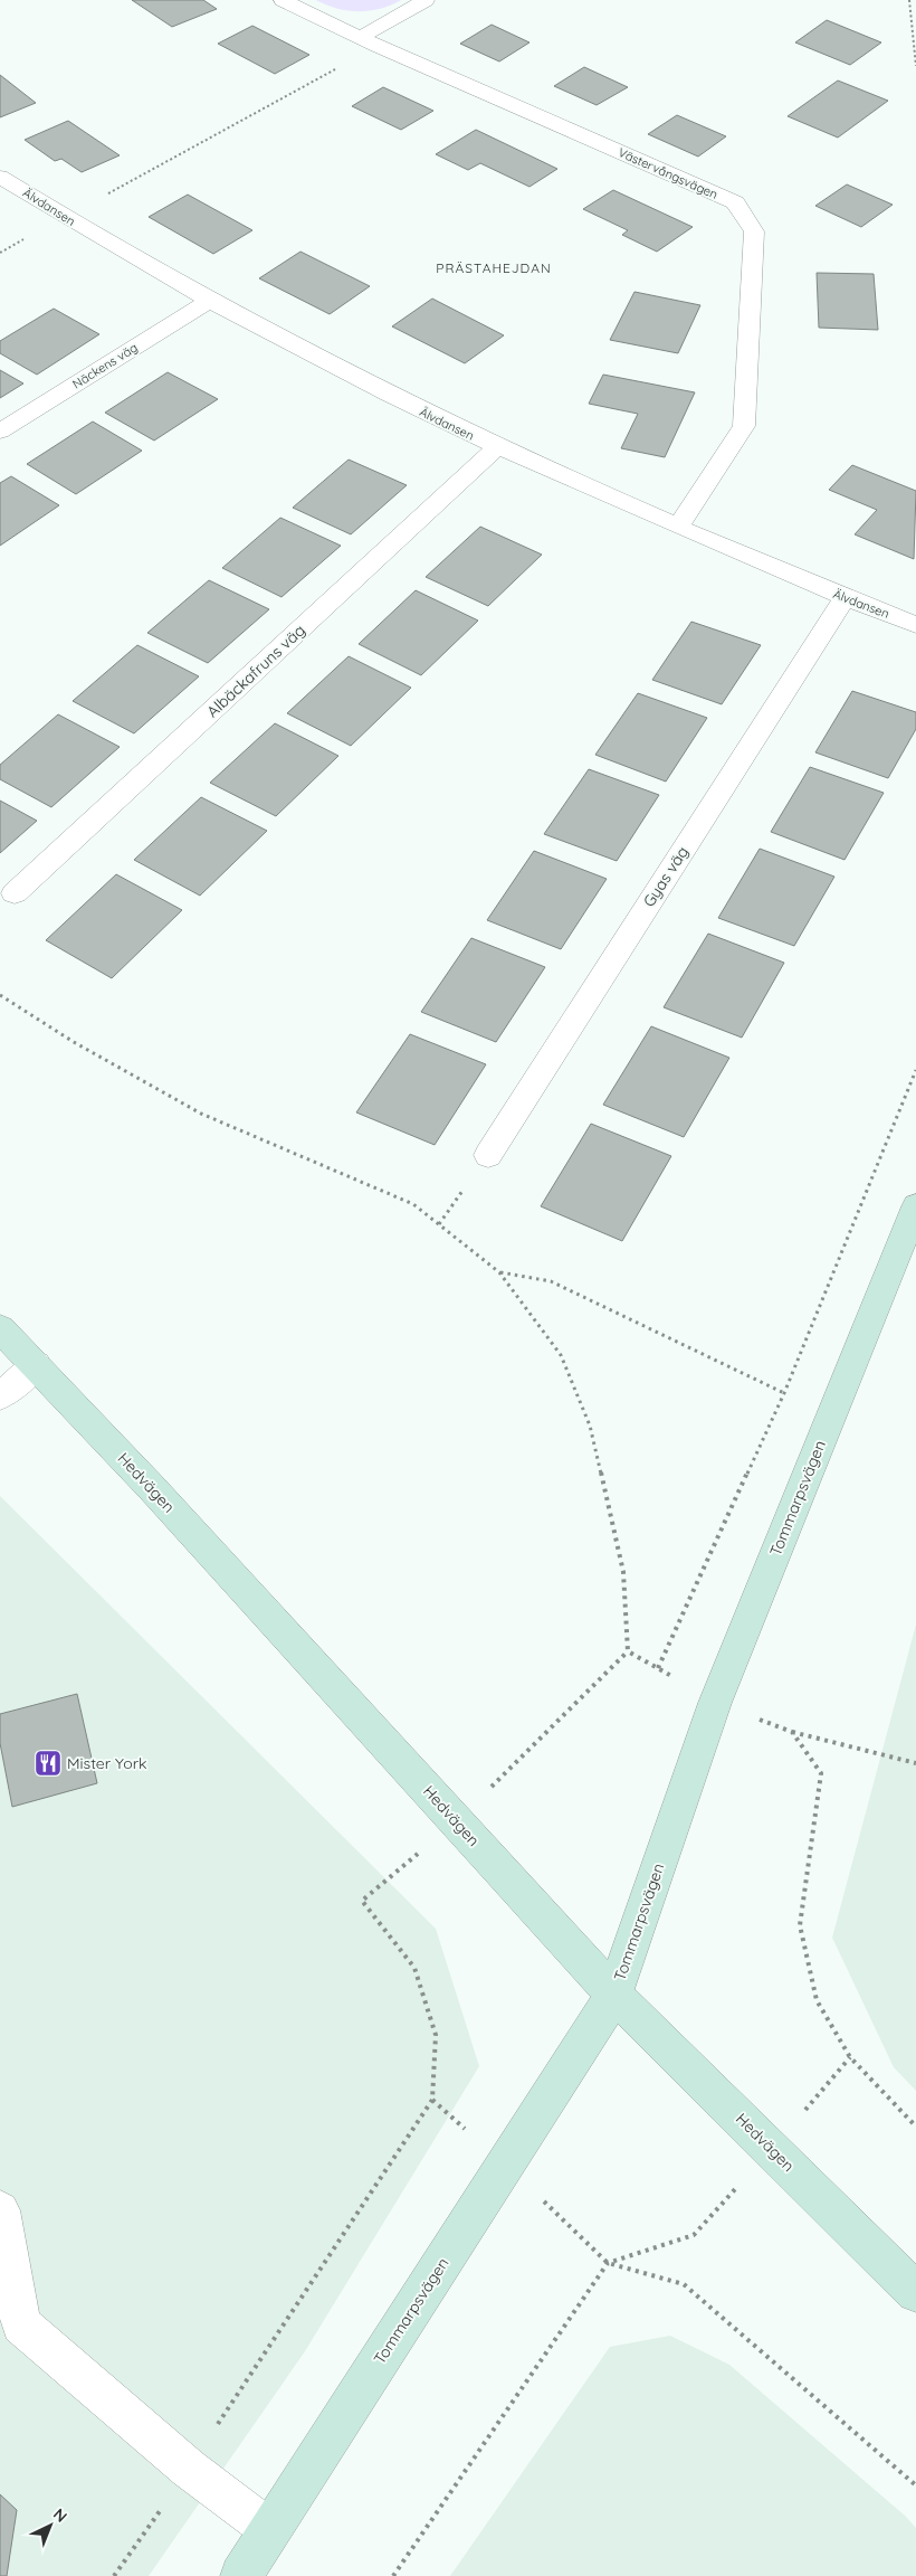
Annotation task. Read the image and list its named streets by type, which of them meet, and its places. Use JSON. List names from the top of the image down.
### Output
{
  "streets": {
    "street": [
      "Västervångsvägen",
      "Älvdansen",
      "Näckens väg",
      "Albäckafruns väg",
      "Gyas väg",
      "Hedvägen",
      "Tommarpsvägen"
    ]
  },
  "crossings": [
    ["Västervångsvägen", "Älvdansen"],
    ["Älvdansen", "Näckens väg"],
    ["Älvdansen", "Albäckafruns väg"],
    ["Älvdansen", "Gyas väg"],
    ["Hedvägen", "Tommarpsvägen"]
  ],
  "districts": ["PRÄSTAHEJDAN"],
  "places": {
    "restaurant": ["Mister York"]
  },
  "north": "top right"
}
